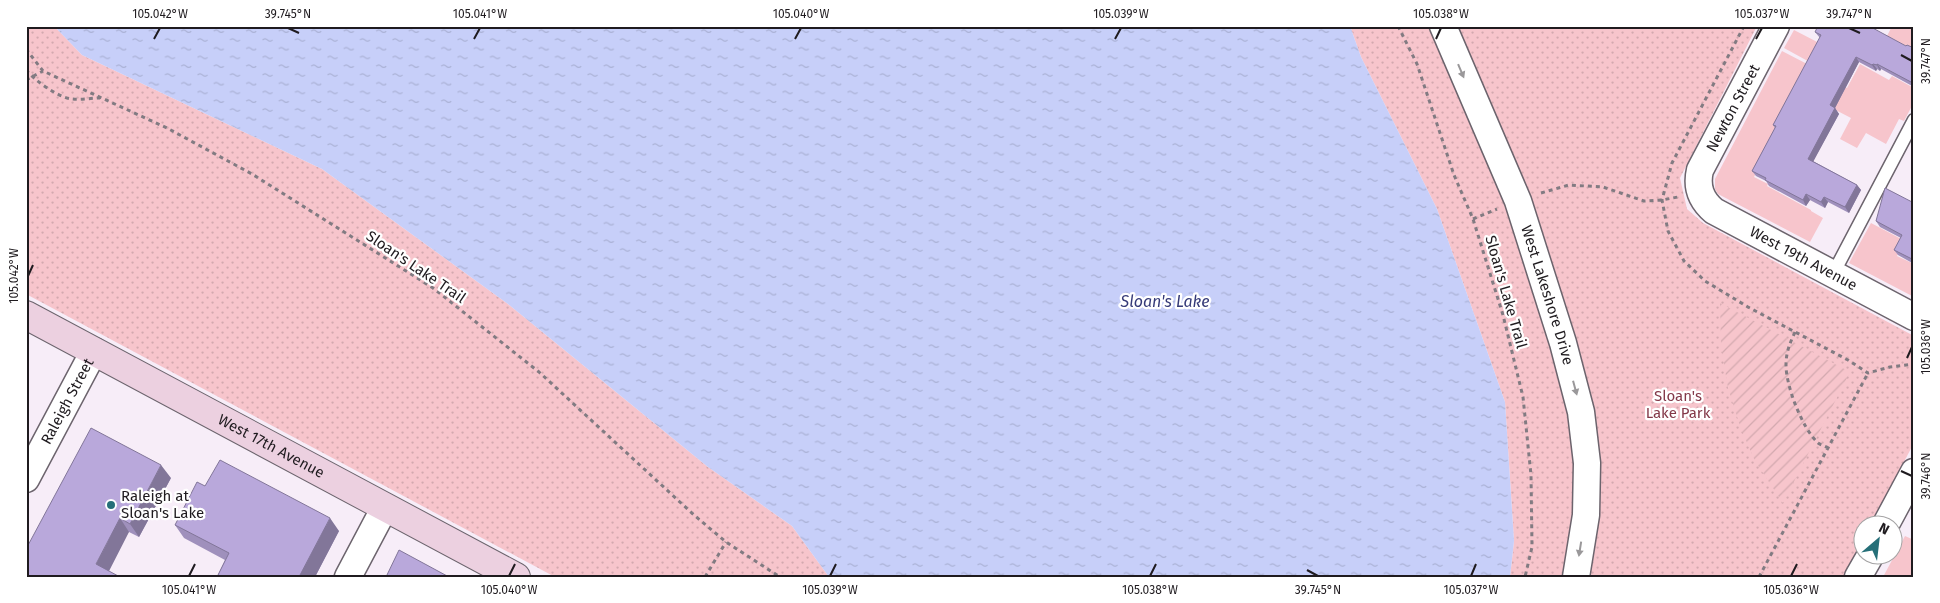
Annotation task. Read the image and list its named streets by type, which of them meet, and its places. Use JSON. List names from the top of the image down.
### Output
{
  "streets": {
    "street": [
      "Newton Street",
      "West 19th Avenue",
      "West Lakeshore Drive",
      "Raleigh Street",
      "West 17th Avenue"
    ],
    "path": ["Sloan's Lake Trail"]
  },
  "crossings": [
    ["Newton Street", "West 19th Avenue"],
    ["Raleigh Street", "West 17th Avenue"]
  ],
  "one_way": ["West Lakeshore Drive"],
  "water": ["Sloan's Lake"],
  "parks": ["Sloan's Lake Park"],
  "places": ["Raleigh at Sloan's Lake"],
  "north": "top right",
  "coordinates": [
    "105.042°W",
    "39.745°N",
    "105.041°W",
    "105.040°W",
    "105.039°W",
    "105.038°W",
    "105.037°W",
    "39.747°N",
    "105.036°W",
    "39.746°N"
  ]
}
